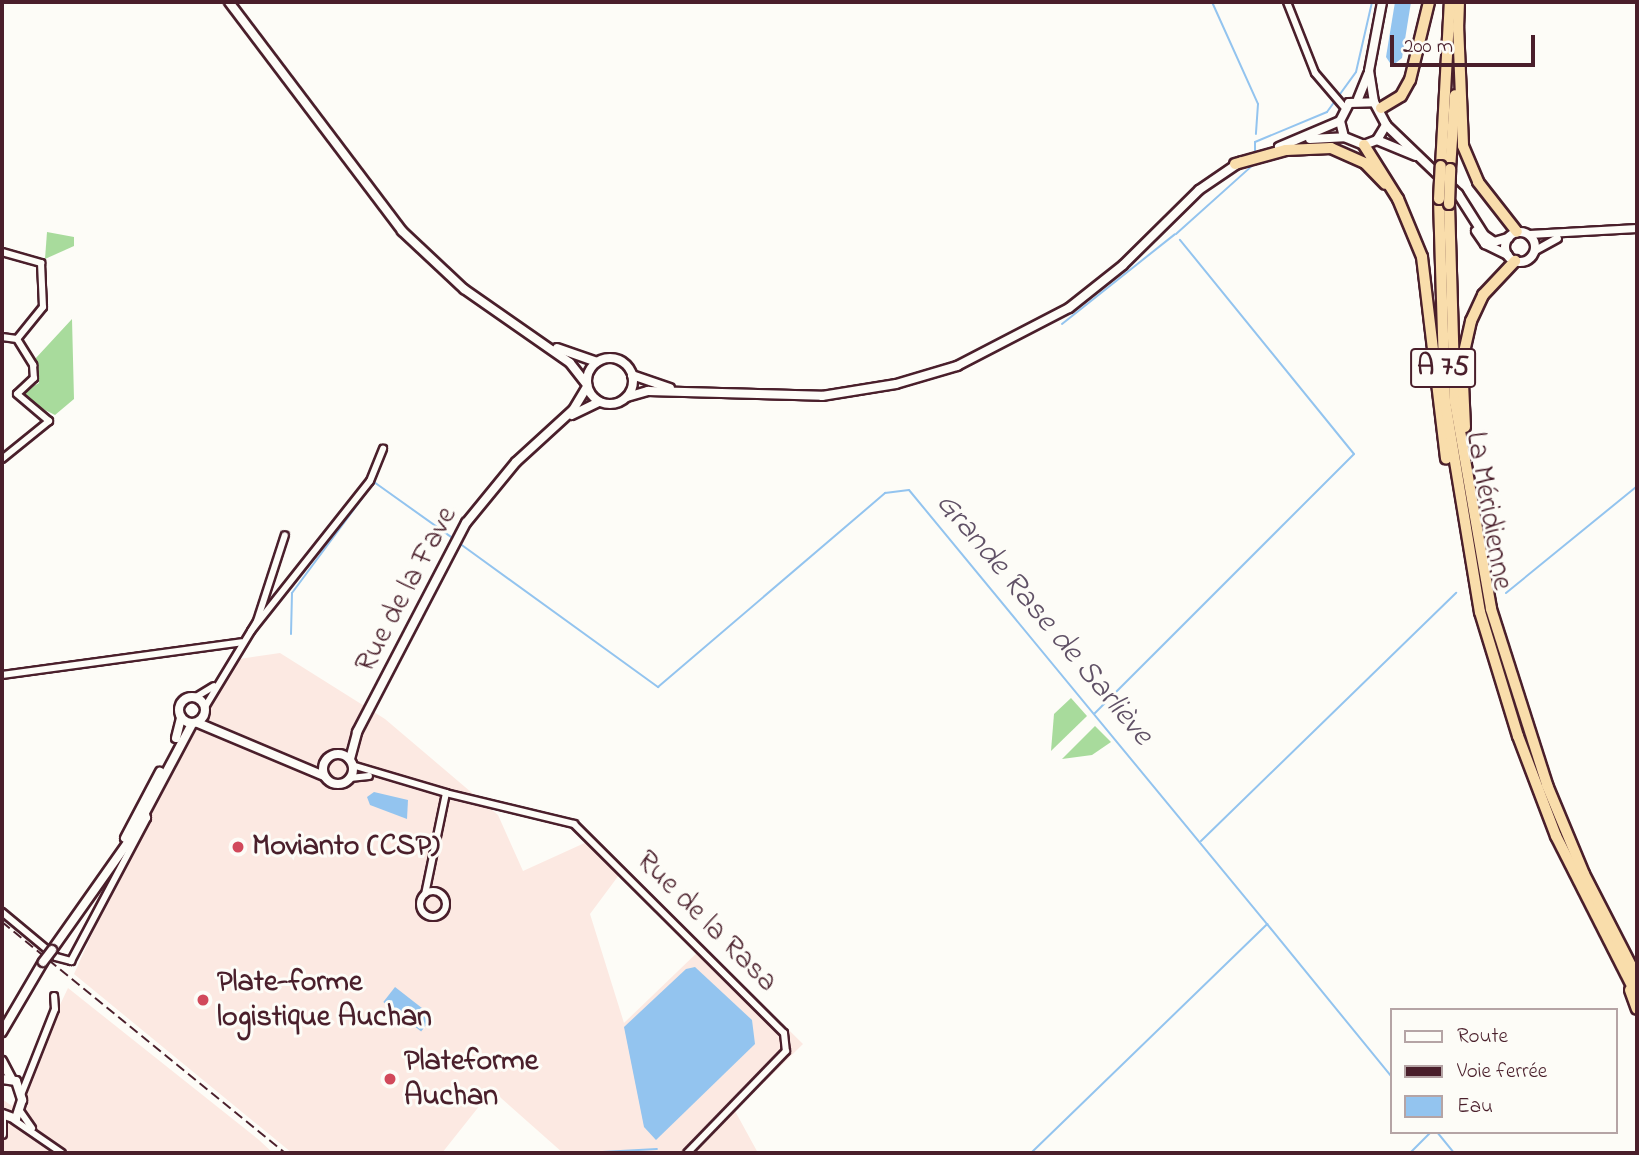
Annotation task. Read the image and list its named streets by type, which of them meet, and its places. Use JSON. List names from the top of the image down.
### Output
{
  "streets": {
    "highway": ["A 75", "La Méridienne"],
    "main road": ["Rue de la Fave"],
    "street": ["Rue de la Rasa"]
  },
  "water": ["Grande Rase de Sarliève"],
  "places": ["Movianto (CSP)", "Plate-forme logistique Auchan", "Plateforme Auchan"],
  "legend": ["Route", "Voie ferrée", "Eau"],
  "scale_bar": "200 m"
}
